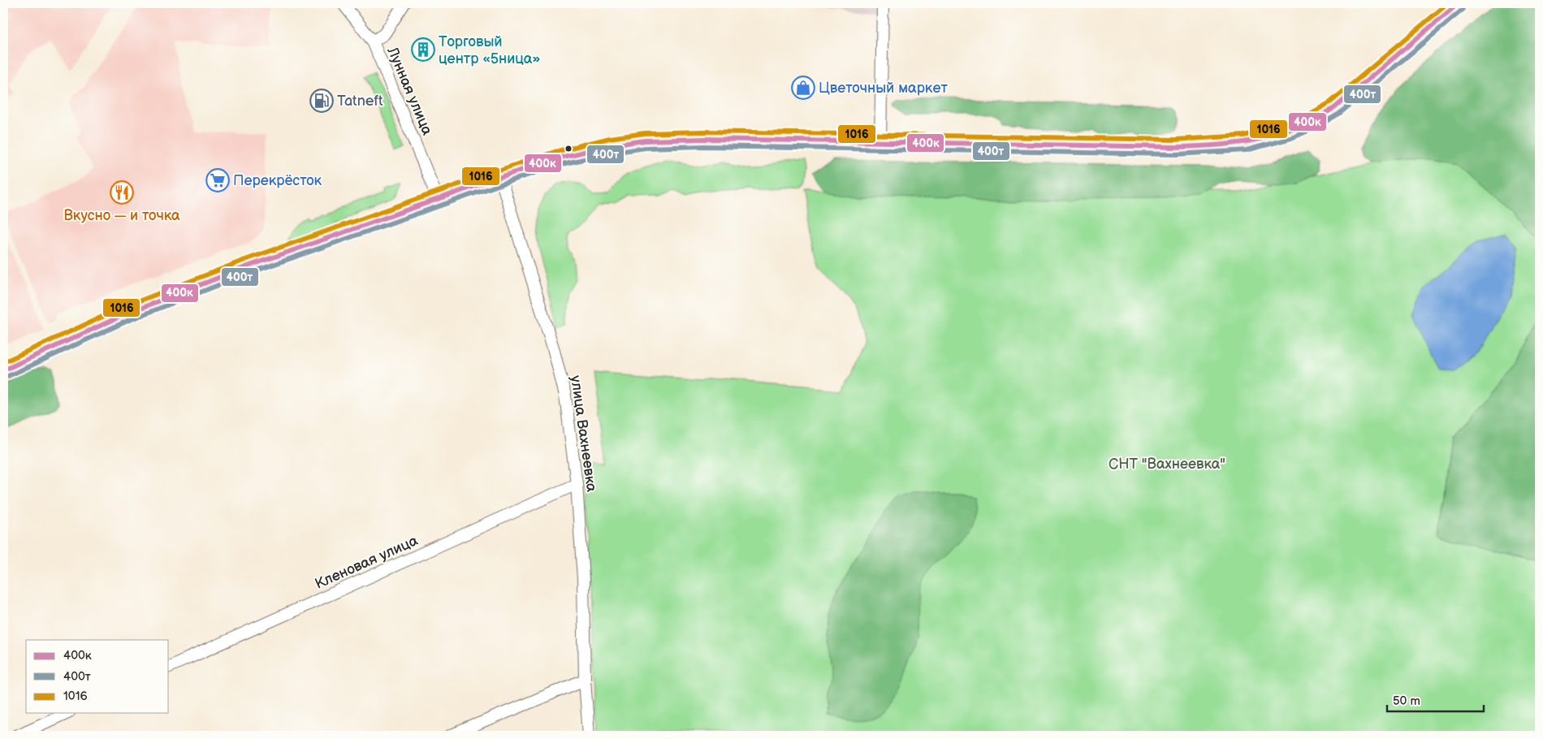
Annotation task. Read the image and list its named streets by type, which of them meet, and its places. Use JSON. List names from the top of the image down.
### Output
{
  "streets": {
    "street": ["Лунная улица", "улица Вахнеевка", "Кленовая улица"]
  },
  "crossings": [
    ["улица Вахнеевка", "Кленовая улица"]
  ],
  "parks": ["СНТ \"Вахнеевка\""],
  "places": {
    "building": ["Торговый центр «5ница»"],
    "shop": ["Цветочный маркет"],
    "fuel station": ["Tatneft"],
    "supermarket": ["Перекрёсток"],
    "restaurant": ["Вкусно — и точка"]
  },
  "lines": ["transit line 400к", "transit line 1016", "transit line 400т"],
  "legend": ["400к", "400т", "1016"],
  "scale_bar": "50 m"
}
